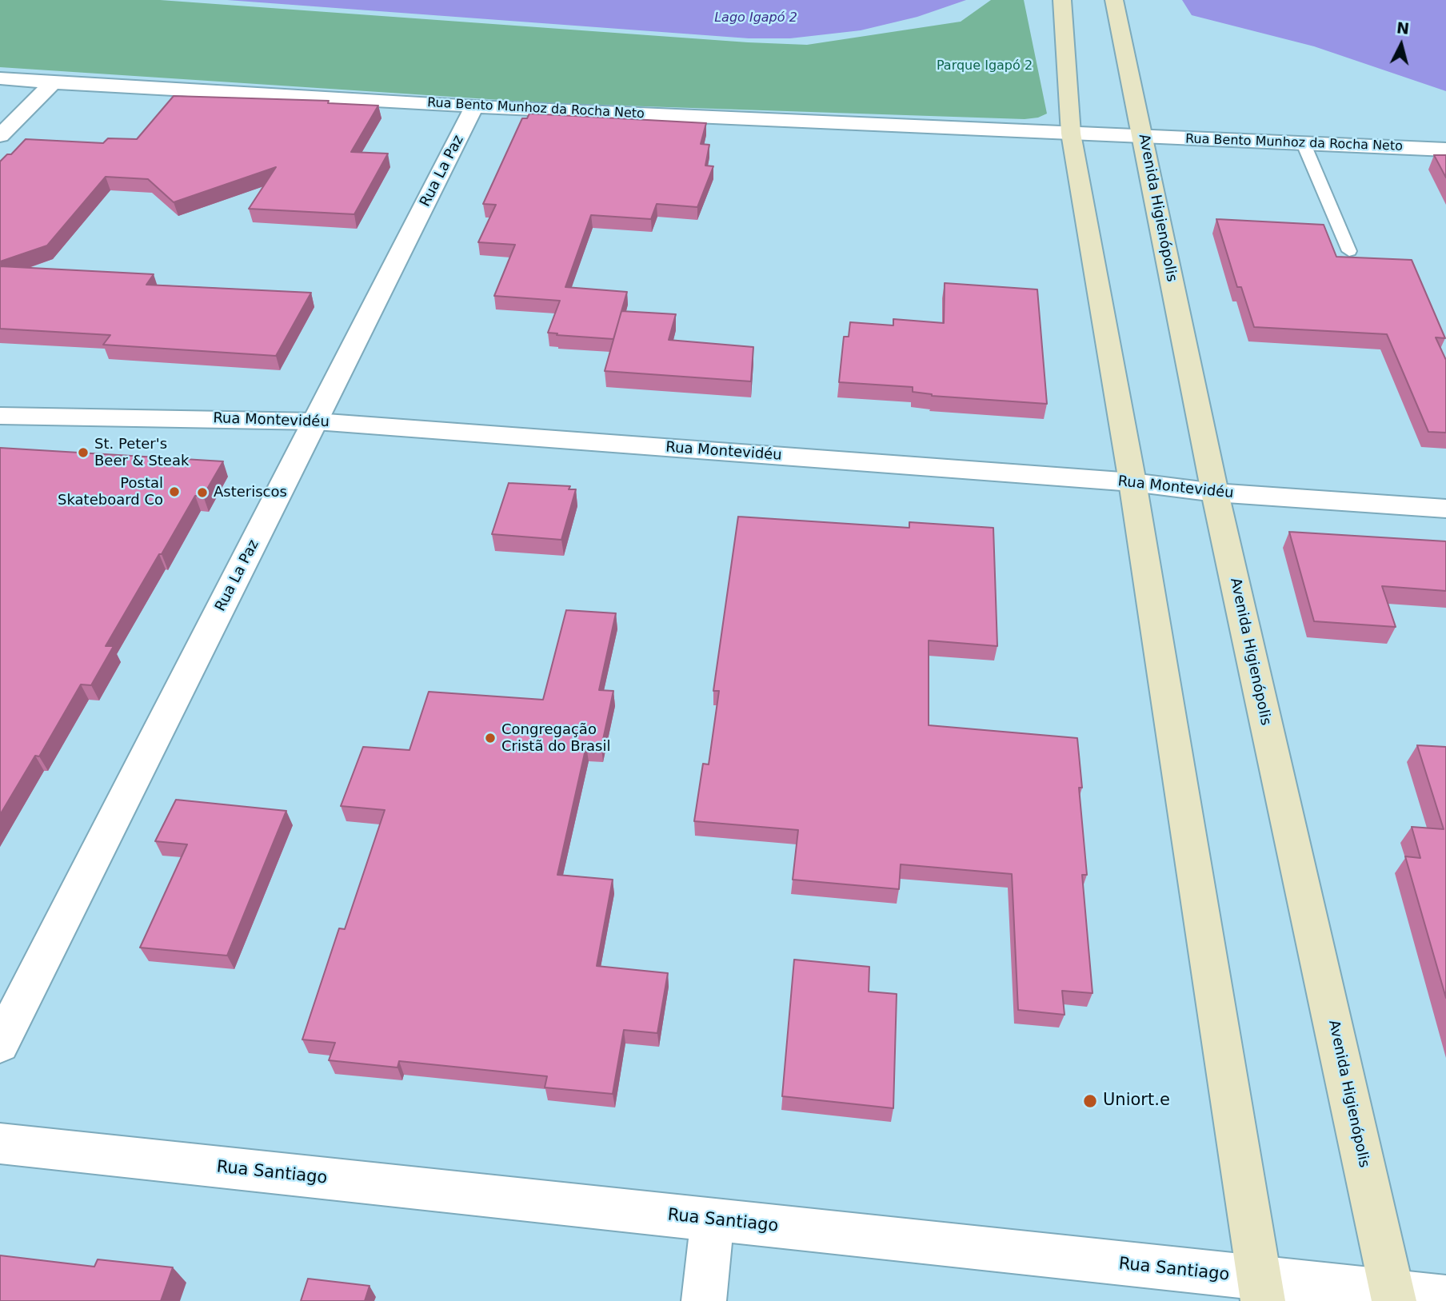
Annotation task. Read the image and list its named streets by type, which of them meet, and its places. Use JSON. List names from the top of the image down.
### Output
{
  "streets": {
    "main road": ["Avenida Higienópolis"],
    "street": [
      "Rua Bento Munhoz da Rocha Neto",
      "Rua La Paz",
      "Rua Montevidéu",
      "Rua Santiago"
    ]
  },
  "crossings": [
    ["Rua Bento Munhoz da Rocha Neto", "Rua La Paz"],
    ["Rua Bento Munhoz da Rocha Neto", "Avenida Higienópolis"],
    ["Rua La Paz", "Rua Montevidéu"],
    ["Avenida Higienópolis", "Rua Montevidéu"],
    ["Avenida Higienópolis", "Rua Santiago"]
  ],
  "water": ["Lago Igapó 2"],
  "parks": ["Parque Igapó 2"],
  "places": [
    "St. Peter's Beer & Steak",
    "Postal Skateboard Co",
    "Asteriscos",
    "Congregação Cristã do Brasil",
    "Uniort.e"
  ],
  "north": "top"
}
